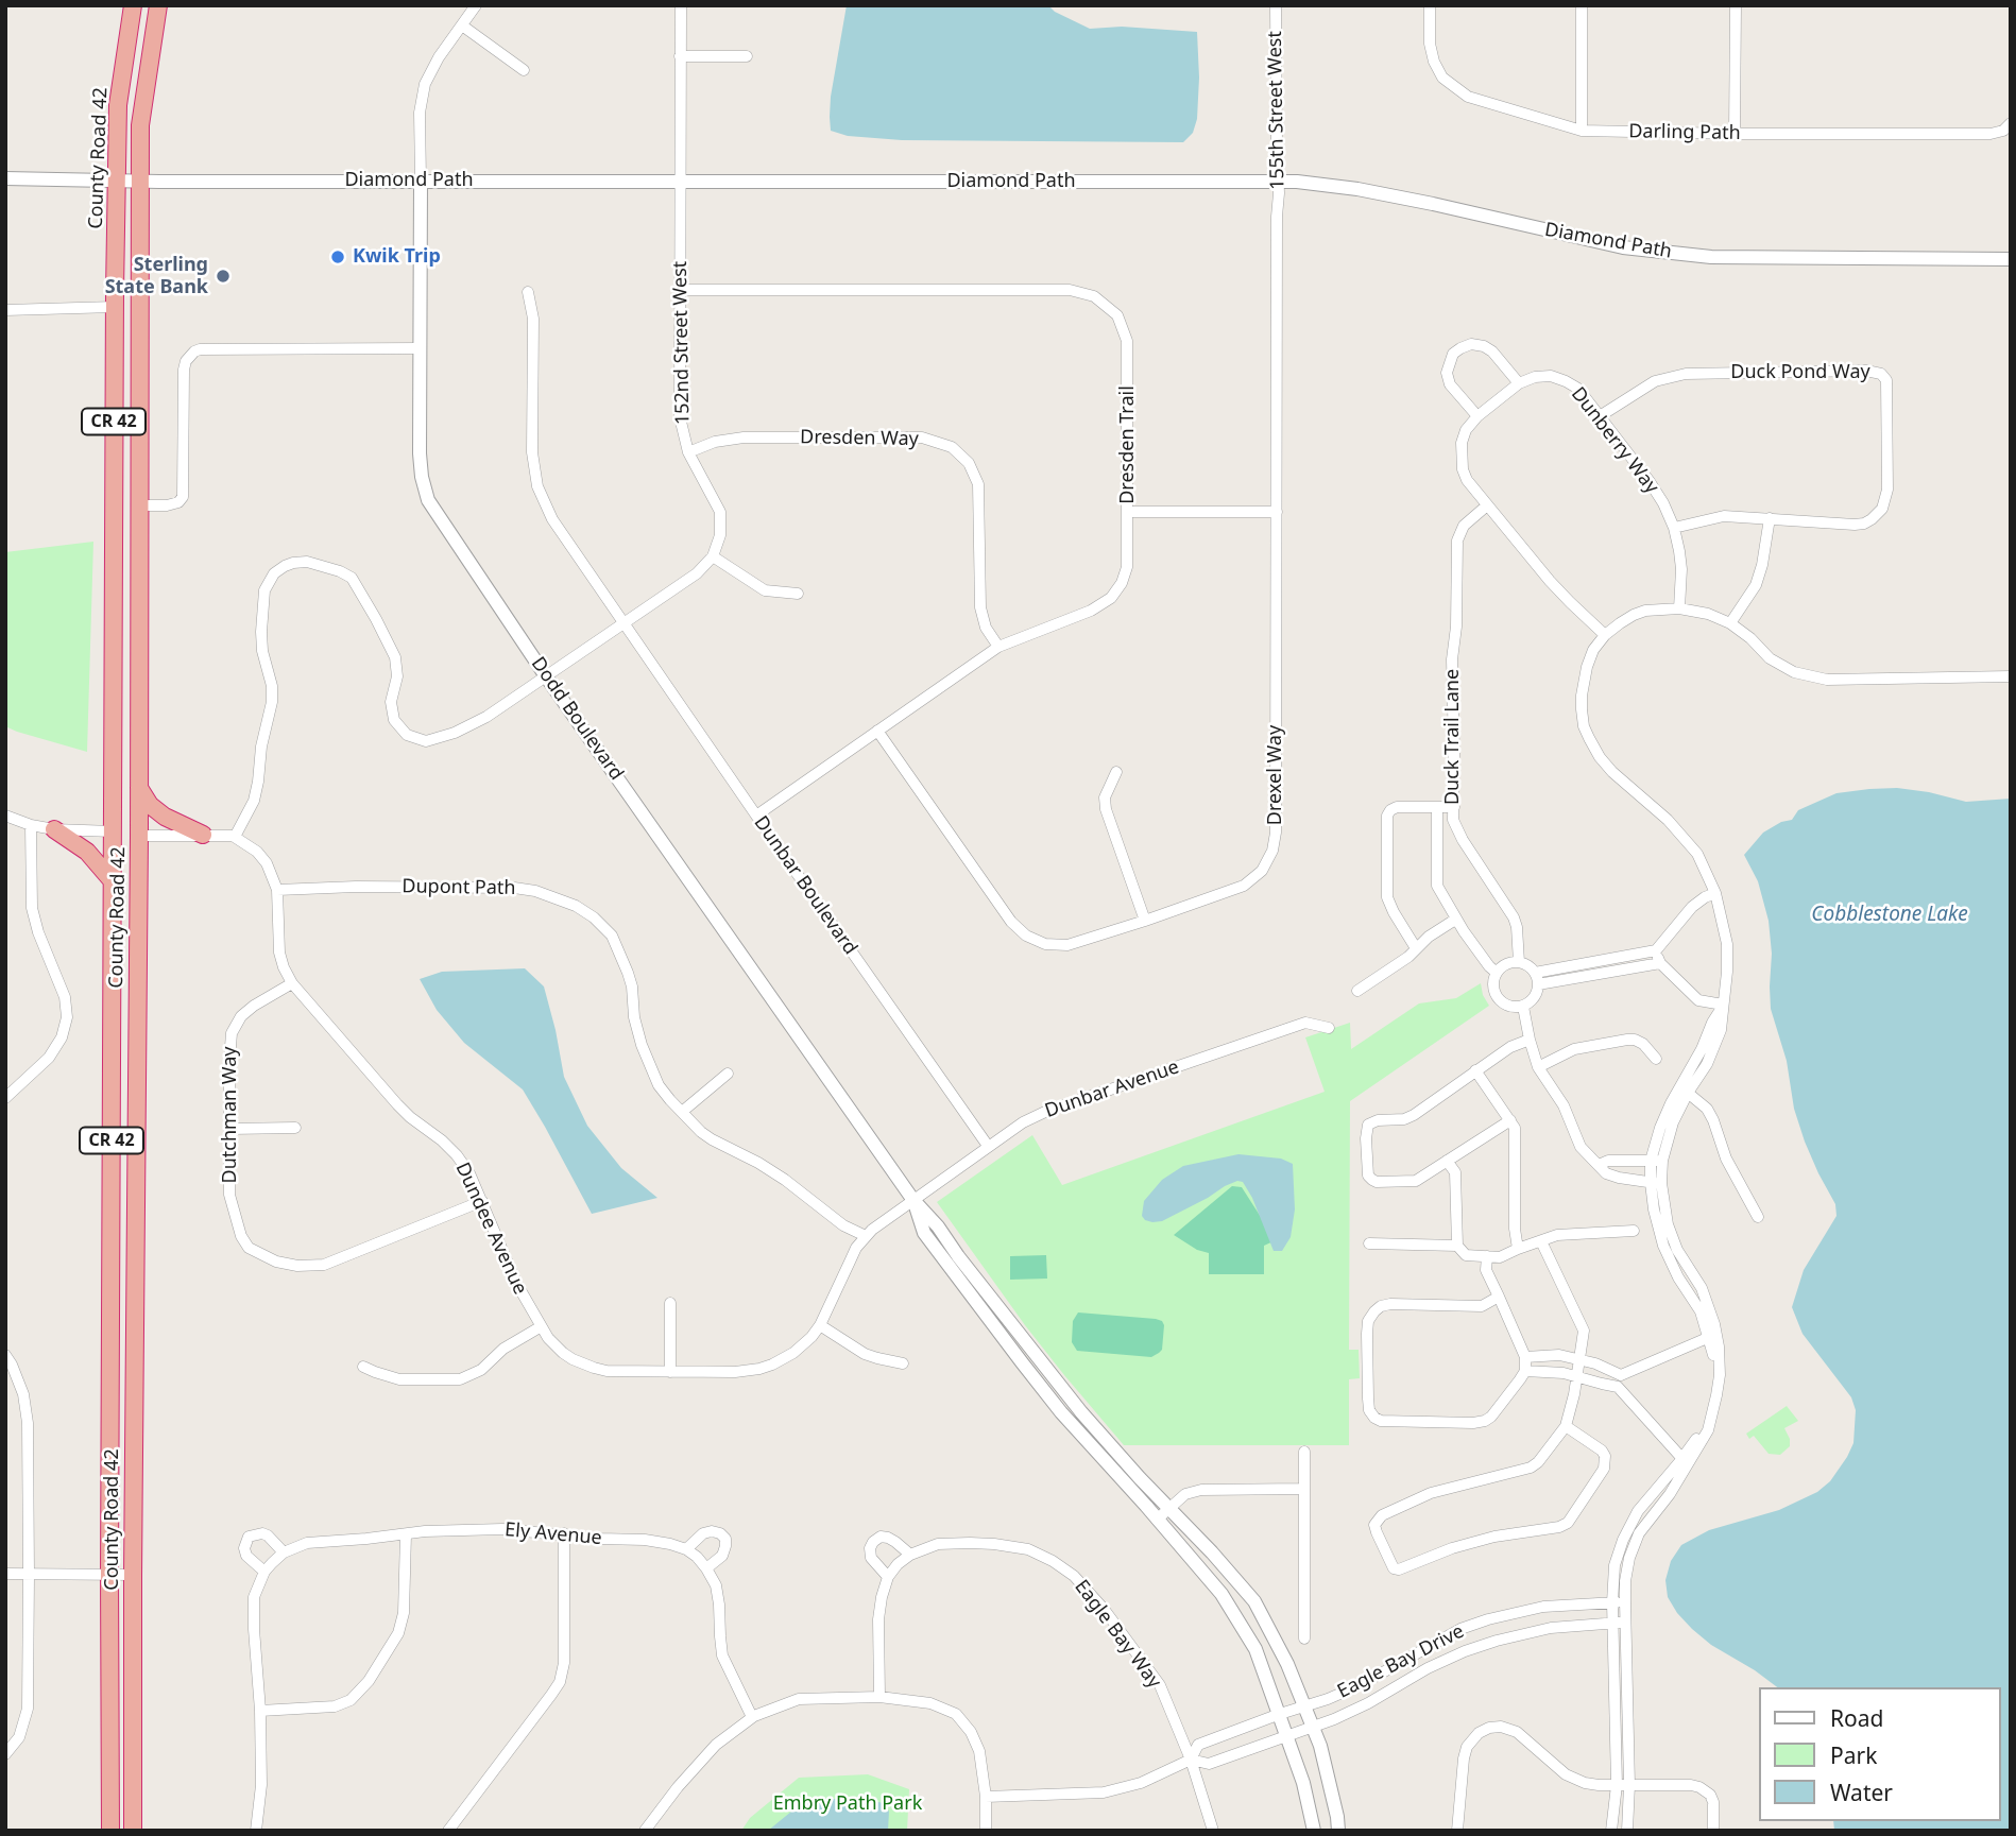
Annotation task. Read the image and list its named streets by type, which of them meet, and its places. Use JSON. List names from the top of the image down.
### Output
{
  "streets": {
    "highway": ["County Road 42", "CR 42"],
    "street": [
      "155th Street West",
      "Darling Path",
      "Diamond Path",
      "152nd Street West",
      "Duck Pond Way",
      "Dresden Way",
      "Dunberry Way",
      "Dresden Trail",
      "Dodd Boulevard",
      "Duck Trail Lane",
      "Drexel Way",
      "Dunbar Boulevard",
      "Dupont Path",
      "Dunbar Avenue",
      "Dutchman Way",
      "Dundee Avenue",
      "Ely Avenue",
      "Eagle Bay Way",
      "Eagle Bay Drive"
    ]
  },
  "crossings": [
    ["155th Street West", "Diamond Path"],
    ["155th Street West", "Drexel Way"],
    ["County Road 42", "Diamond Path"],
    ["Diamond Path", "152nd Street West"],
    ["Diamond Path", "Dodd Boulevard"],
    ["152nd Street West", "Dresden Way"],
    ["152nd Street West", "Dresden Trail"],
    ["Duck Pond Way", "Dunberry Way"],
    ["Dresden Way", "Dresden Trail"],
    ["Dunberry Way", "Duck Trail Lane"],
    ["Dresden Trail", "Drexel Way"],
    ["Dresden Trail", "Dunbar Boulevard"],
    ["Dodd Boulevard", "Dunbar Avenue"],
    ["Dodd Boulevard", "Dundee Avenue"],
    ["Dunbar Boulevard", "Dunbar Avenue"],
    ["Dupont Path", "Dundee Avenue"],
    ["Dunbar Avenue", "Dundee Avenue"],
    ["Dutchman Way", "Dundee Avenue"],
    ["Eagle Bay Way", "Eagle Bay Drive"]
  ],
  "water": ["Cobblestone Lake"],
  "parks": ["Embry Path Park"],
  "places": ["Kwik Trip", "Sterling State Bank"],
  "legend": ["Road", "Park", "Water"]
}
